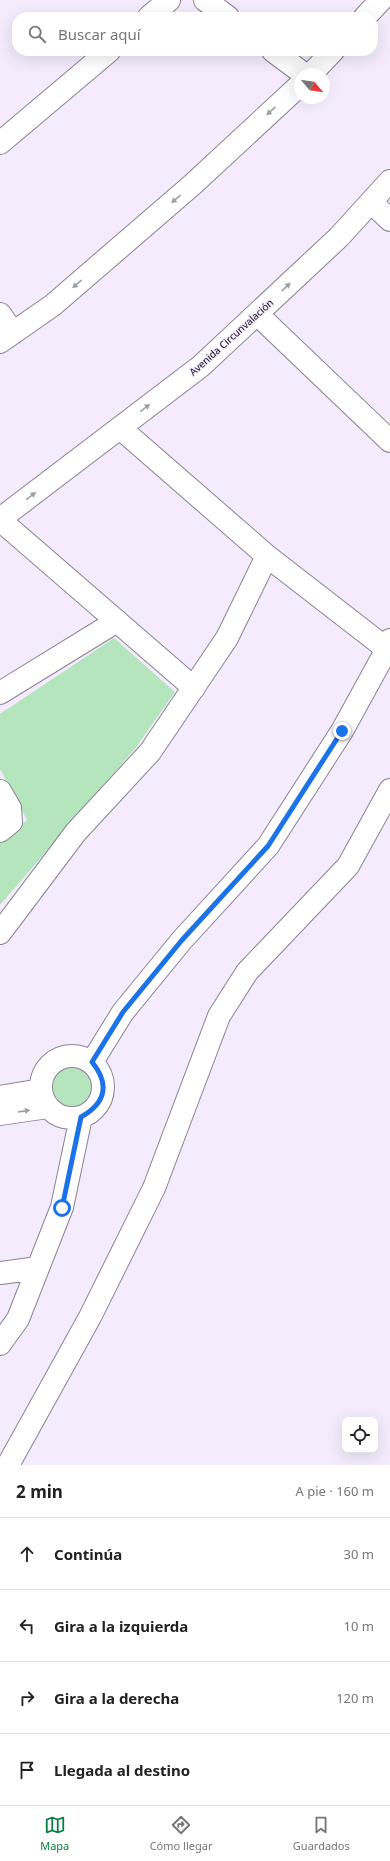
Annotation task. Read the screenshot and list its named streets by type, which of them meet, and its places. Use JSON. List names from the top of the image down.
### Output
{
  "streets": {
    "street": ["Avenida Circunvalación"]
  },
  "north": "bottom right",
  "page": {
    "search": "Buscar aquí",
    "heading": ["2 min", "A pie · 160 m"],
    "list": [
      ["Continúa", "30 m"],
      ["Gira a la izquierda", "10 m"],
      ["Gira a la derecha", "120 m"],
      "Llegada al destino"
    ],
    "nav": ["Mapa", "Cómo llegar", "Guardados"]
  }
}
